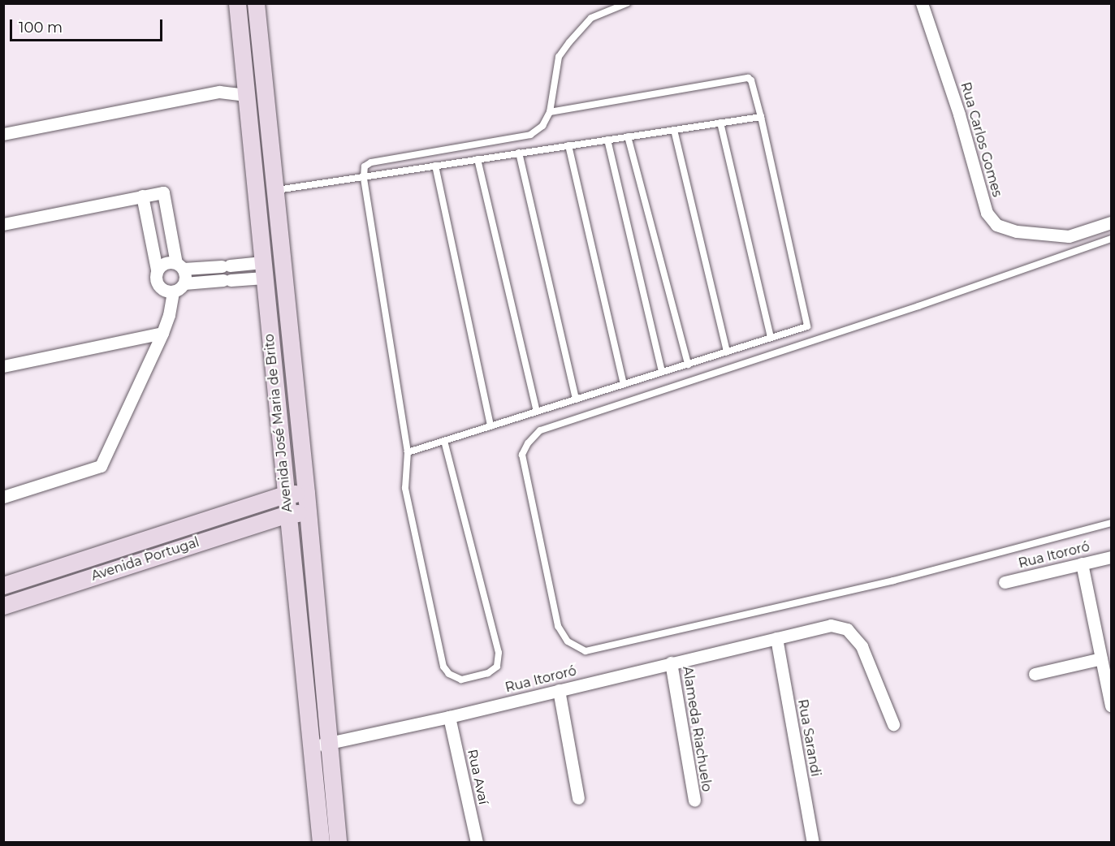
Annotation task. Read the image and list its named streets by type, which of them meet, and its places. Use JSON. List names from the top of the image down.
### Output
{
  "streets": {
    "main road": ["Avenida José Maria de Brito", "Avenida Portugal"],
    "street": [
      "Rua Carlos Gomes",
      "Rua Itororó",
      "Alameda Riachuelo",
      "Rua Sarandi",
      "Rua Avaí"
    ]
  },
  "crossings": [
    ["Avenida José Maria de Brito", "Rua Itororó"],
    ["Avenida José Maria de Brito", "Avenida Portugal"],
    ["Rua Itororó", "Alameda Riachuelo"],
    ["Rua Itororó", "Rua Sarandi"],
    ["Rua Itororó", "Rua Avaí"]
  ],
  "scale_bar": "100 m"
}
